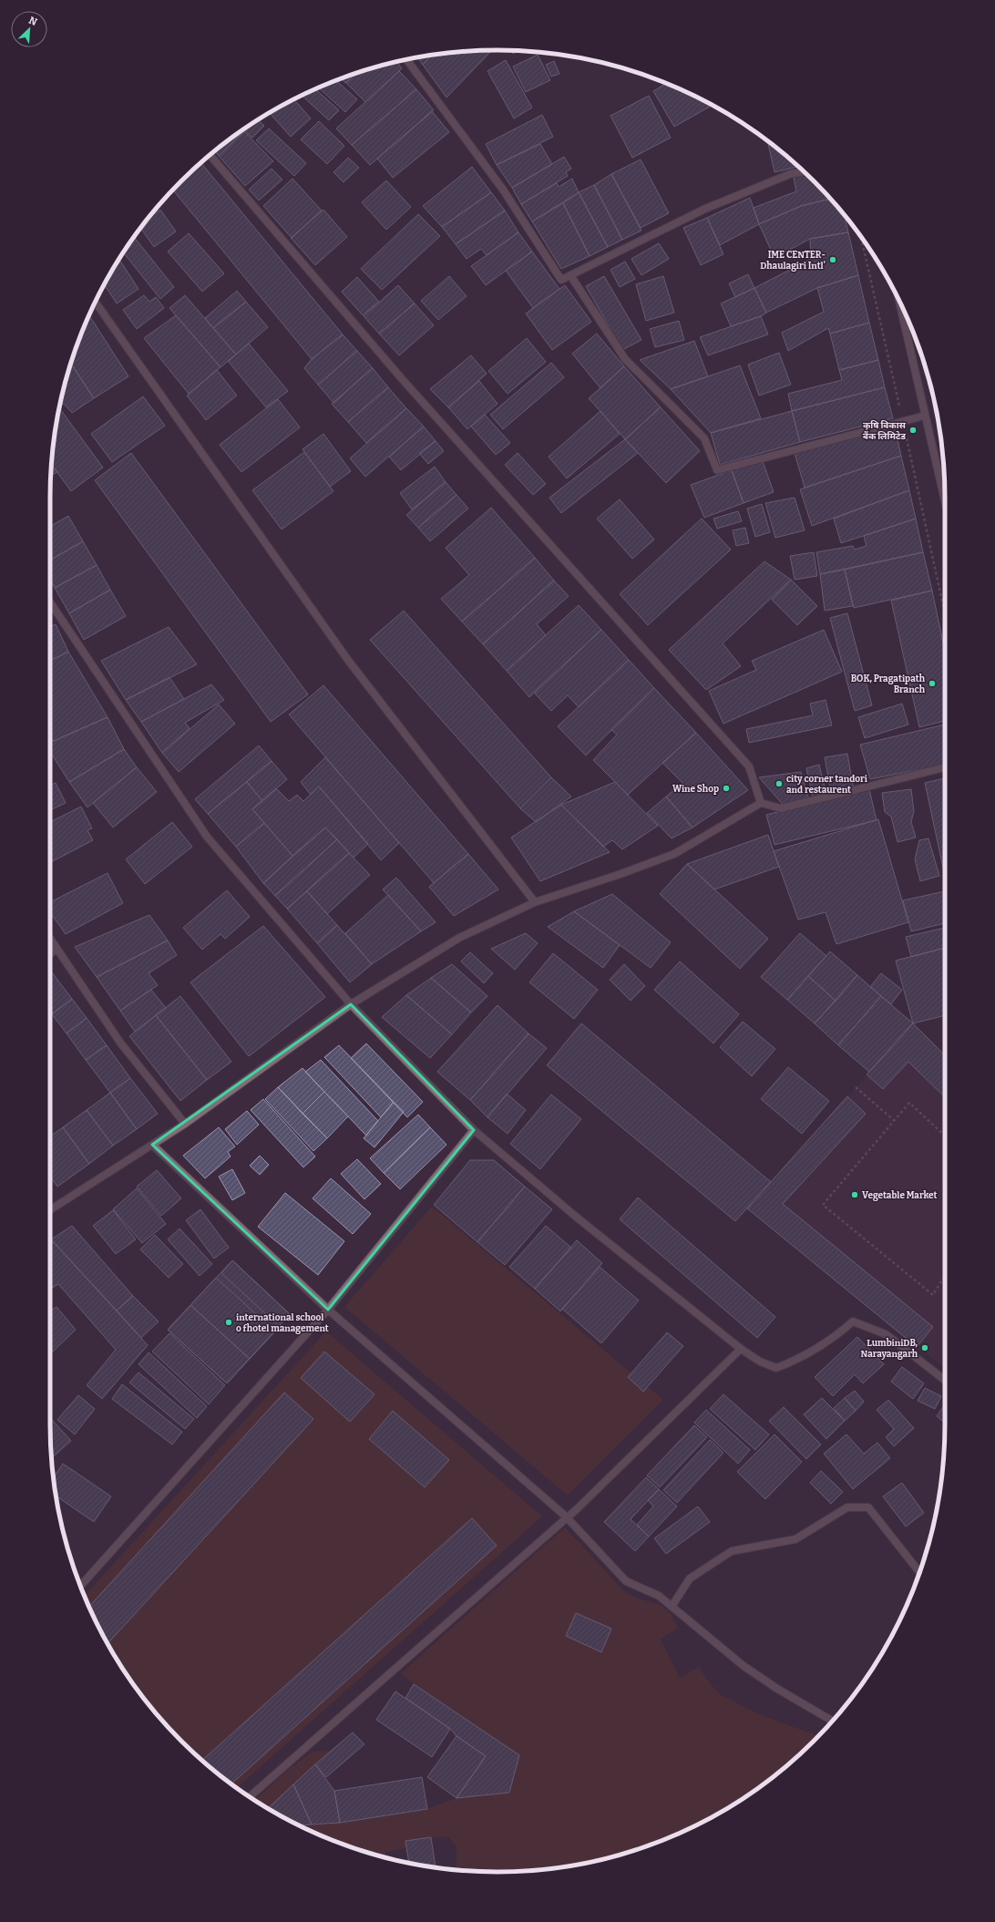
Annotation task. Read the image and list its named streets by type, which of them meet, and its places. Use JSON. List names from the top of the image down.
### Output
{
  "places": [
    "IME CENTER- Dhaulagiri Intl'",
    "कृषि विकास बैंक लिमिटेड",
    "BOK, Pragatipath Branch",
    "city corner tandori and restaurent",
    "Wine Shop",
    "Vegetable Market",
    "international school o fhotel management",
    "LumbiniDB, Narayangarh"
  ],
  "north": "top right"
}
